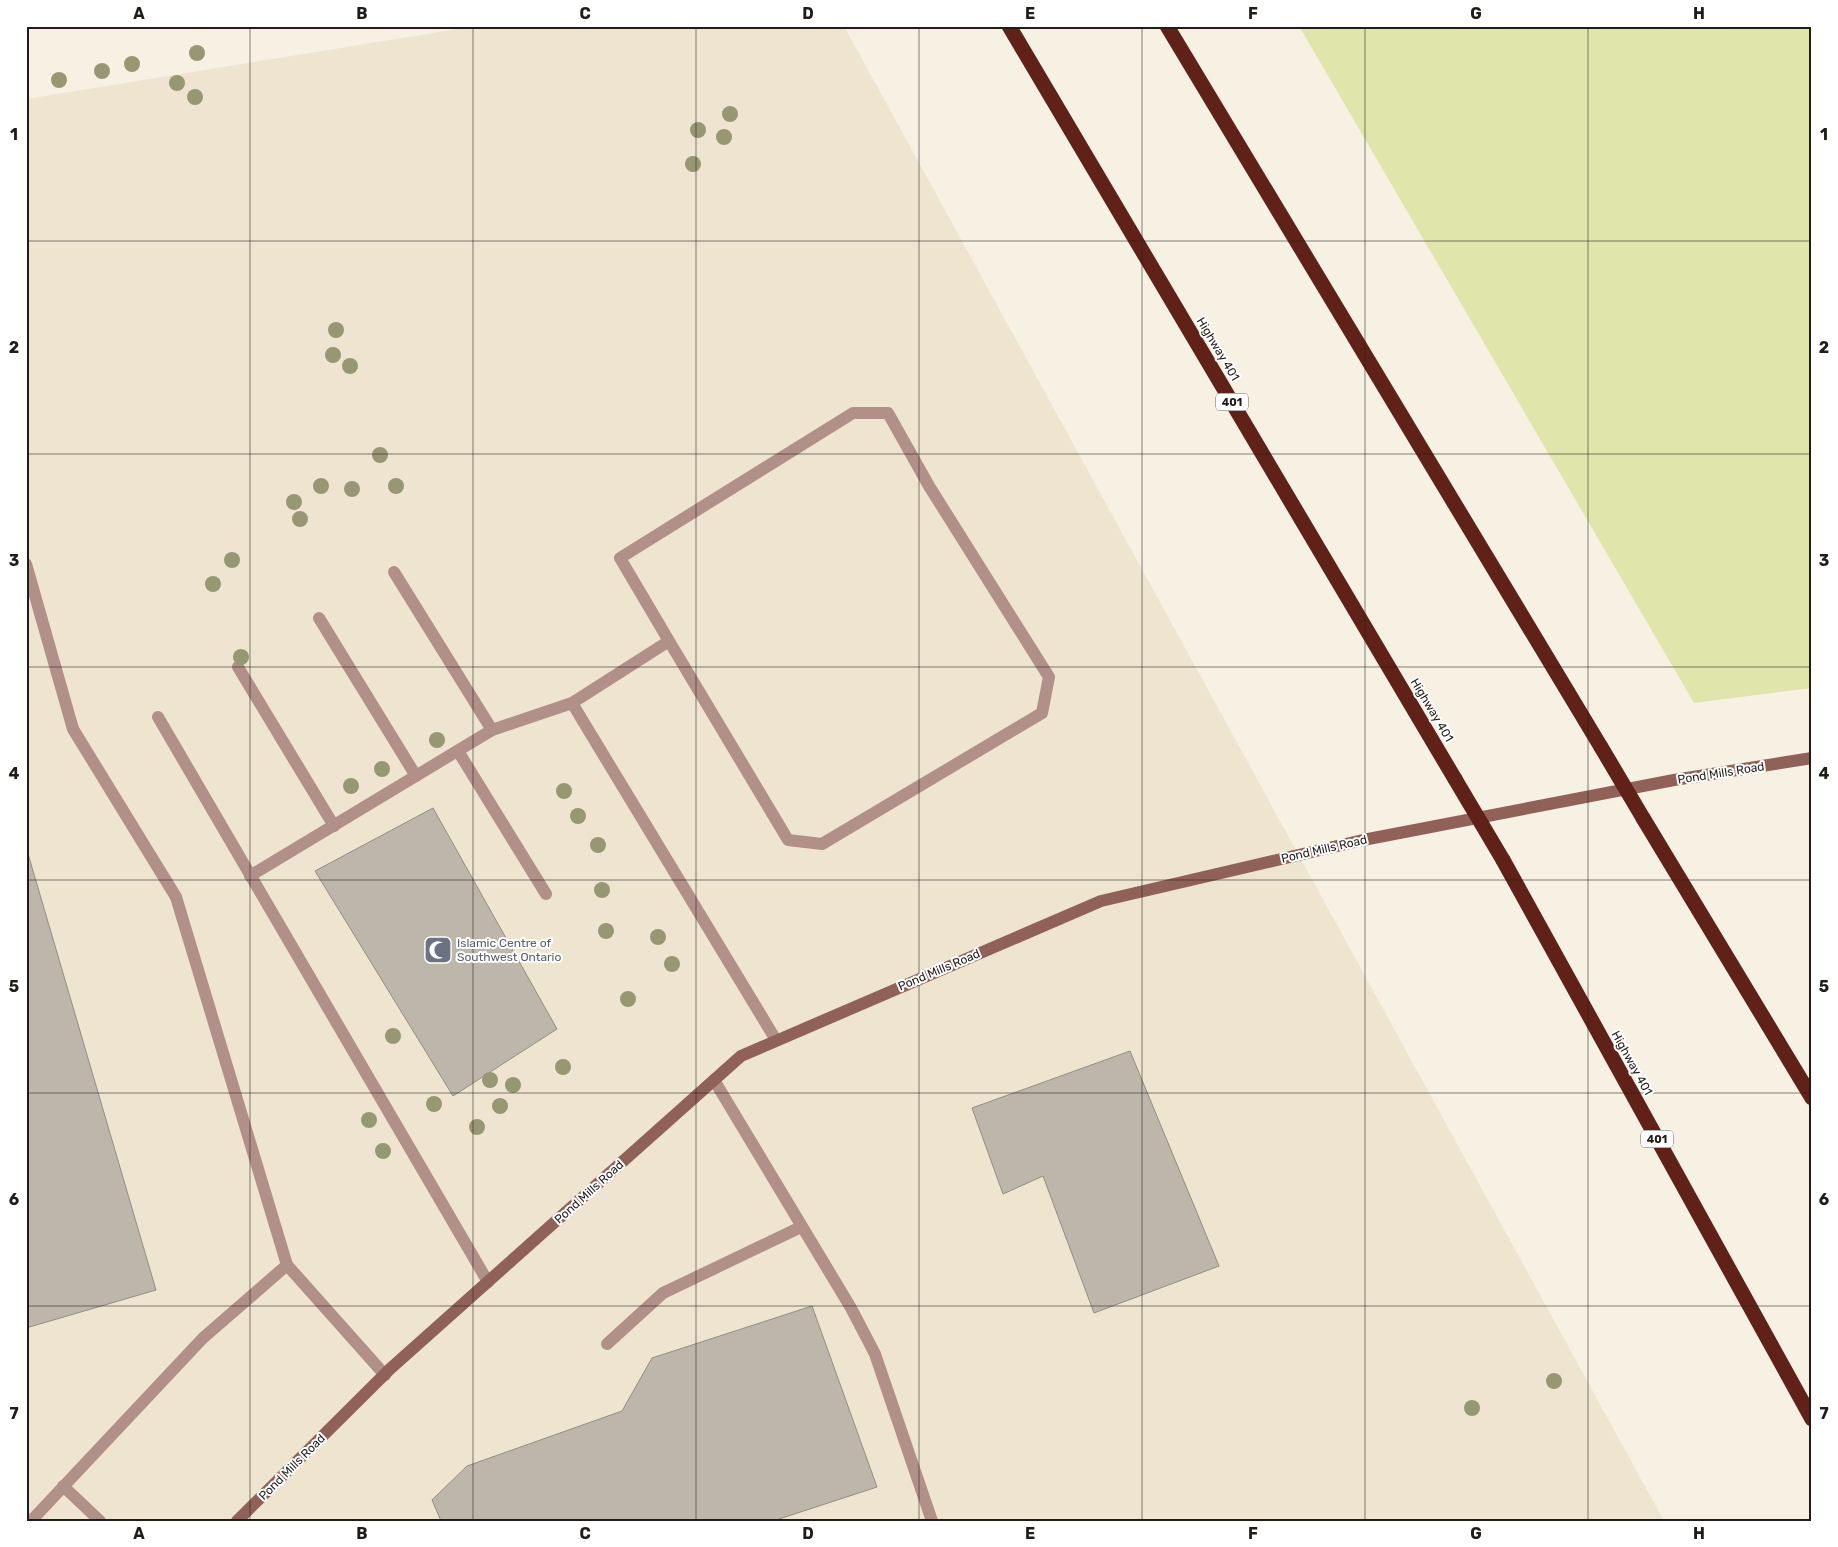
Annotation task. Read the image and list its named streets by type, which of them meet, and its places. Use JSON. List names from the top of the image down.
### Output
{
  "streets": {
    "highway": ["Highway 401", "401"],
    "main road": ["Pond Mills Road"]
  },
  "places": {
    "mosque": ["Islamic Centre of Southwest Ontario"]
  },
  "grid": {
    "columns": [
      "A",
      "B",
      "C",
      "D",
      "E",
      "F",
      "G",
      "H"
    ],
    "rows": [
      "1",
      "2",
      "3",
      "4",
      "5",
      "6",
      "7"
    ]
  }
}
